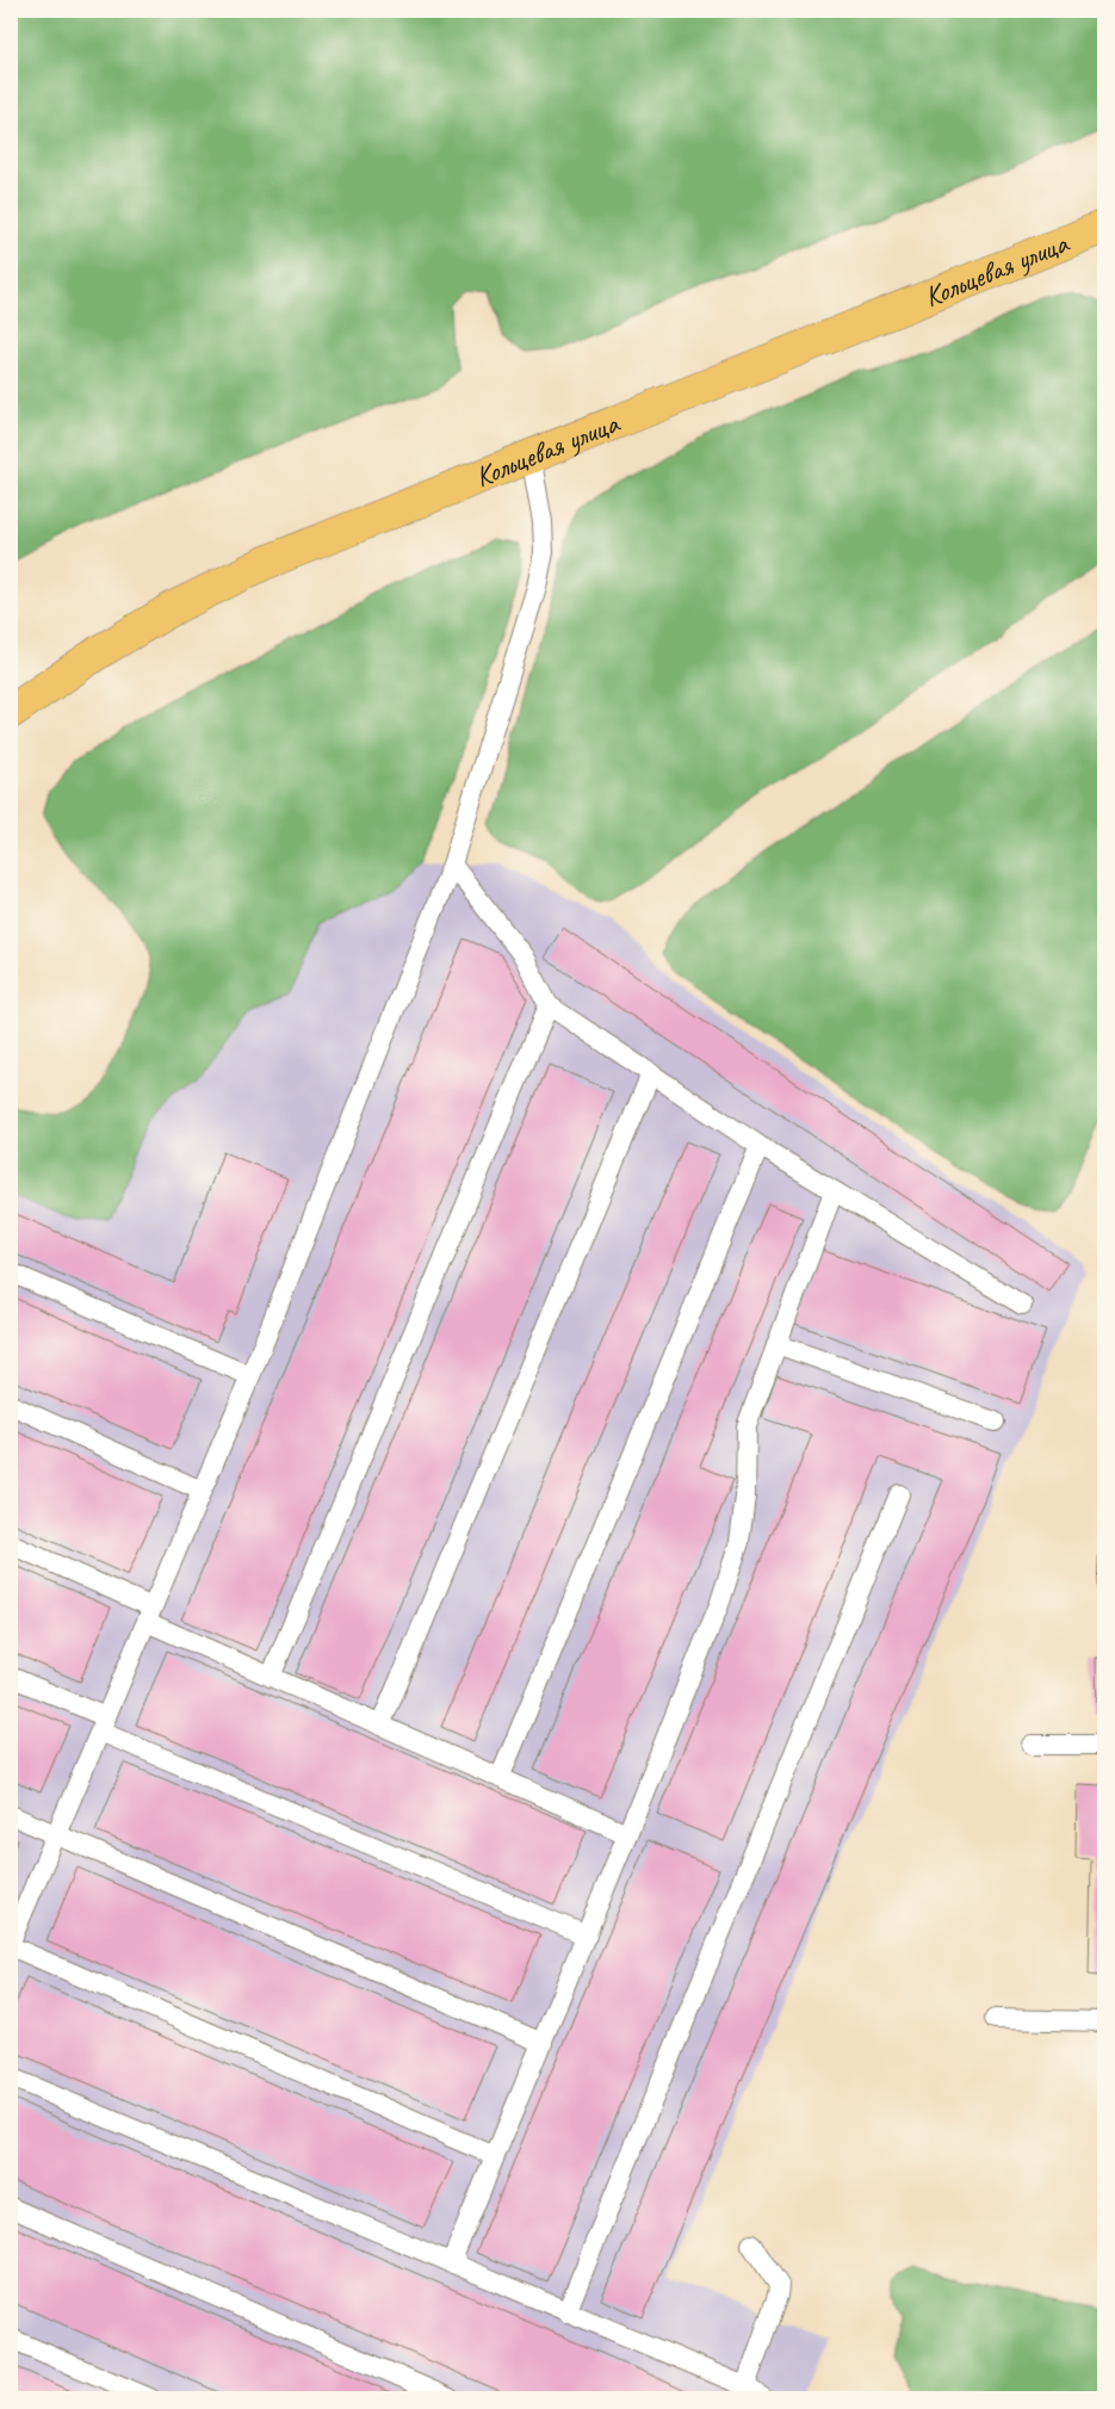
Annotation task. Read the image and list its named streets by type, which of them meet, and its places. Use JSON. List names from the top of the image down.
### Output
{
  "streets": {
    "highway": ["Кольцевая улица"]
  }
}
